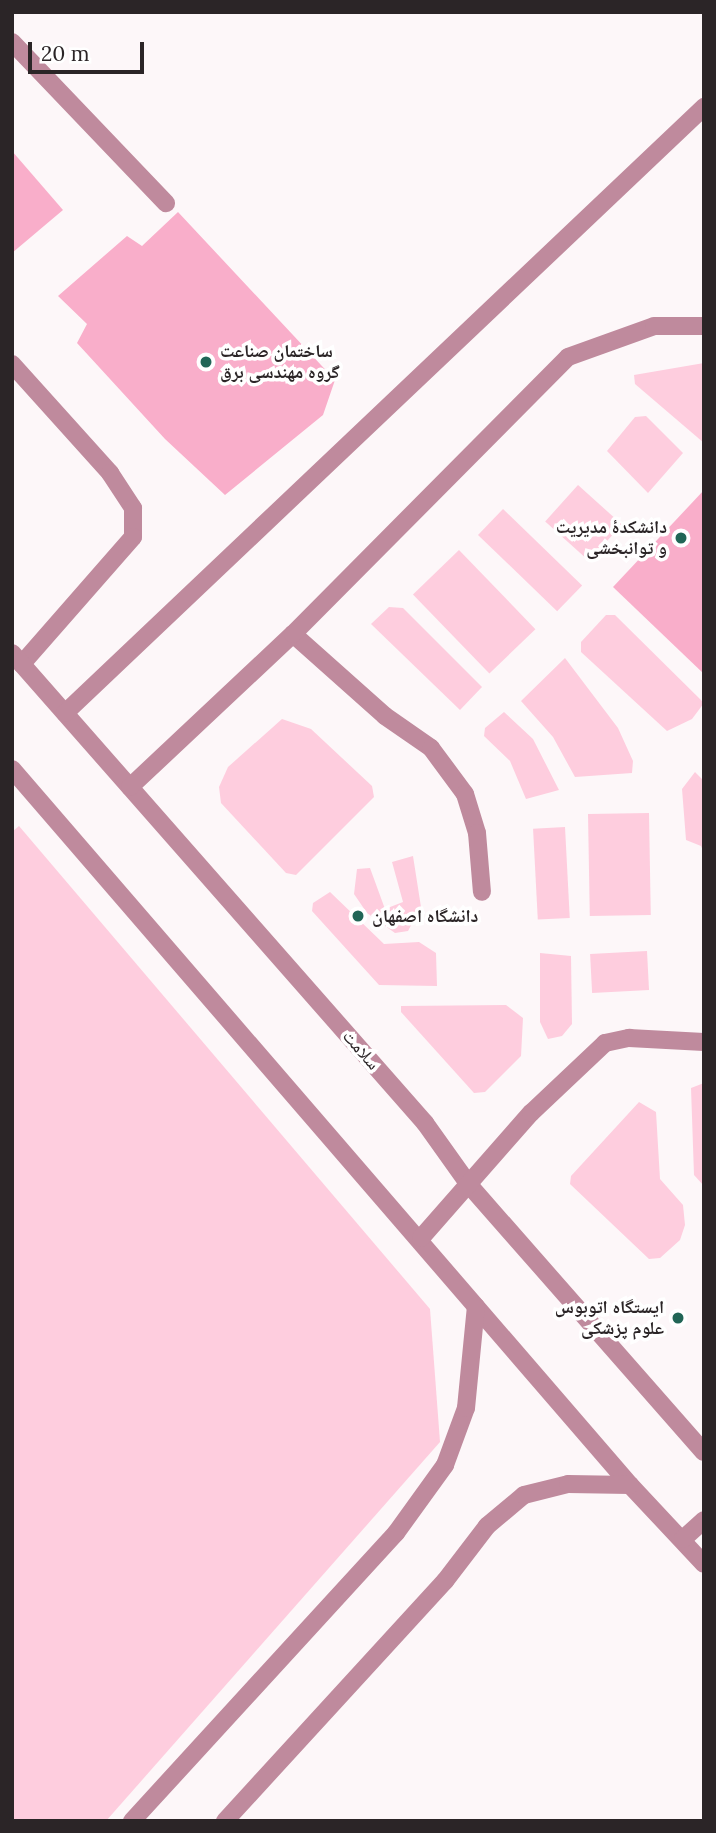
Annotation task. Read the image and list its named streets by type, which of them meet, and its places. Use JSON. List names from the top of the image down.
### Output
{
  "streets": {
    "street": ["سلامت"]
  },
  "places": [
    "ساختمان صناعت گروه مهندسی برق",
    "دانشکدهٔ مدیریت و توانبخشی",
    "دانشگاه اصفهان",
    "ایستگاه اتوبوس علوم پزشکی"
  ],
  "scale_bar": "20 m"
}
